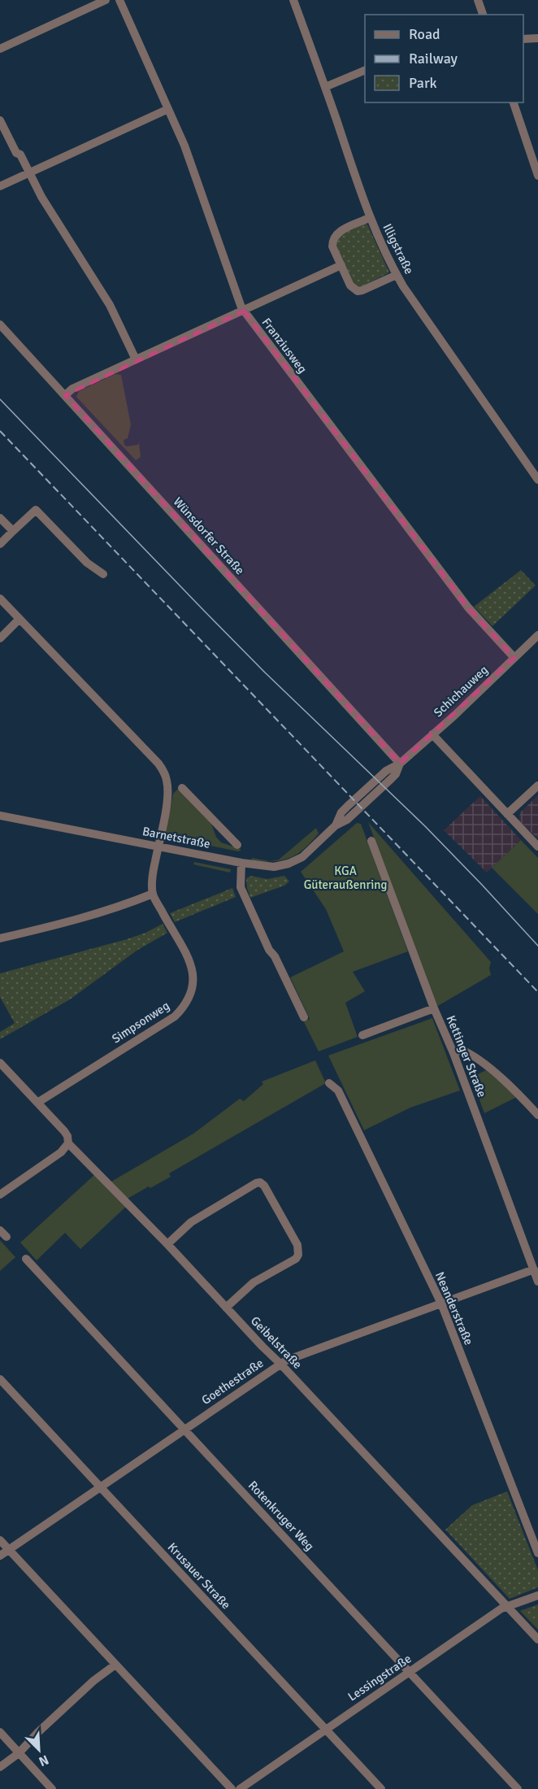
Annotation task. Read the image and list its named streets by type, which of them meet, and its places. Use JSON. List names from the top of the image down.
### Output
{
  "streets": {
    "street": [
      "Illigstraße",
      "Franziusweg",
      "Wünsdorfer Straße",
      "Schichauweg",
      "Barnetstraße",
      "Simpsonweg",
      "Kettinger Straße",
      "Neanderstraße",
      "Geibelstraße",
      "Goethestraße",
      "Rotenkruger Weg",
      "Krusauer Straße",
      "Lessingstraße"
    ]
  },
  "crossings": [
    ["Franziusweg", "Schichauweg"],
    ["Wünsdorfer Straße", "Schichauweg"],
    ["Wünsdorfer Straße", "Barnetstraße"],
    ["Schichauweg", "Barnetstraße"],
    ["Simpsonweg", "Geibelstraße"],
    ["Kettinger Straße", "Goethestraße"],
    ["Neanderstraße", "Goethestraße"],
    ["Geibelstraße", "Goethestraße"],
    ["Geibelstraße", "Lessingstraße"],
    ["Goethestraße", "Rotenkruger Weg"],
    ["Goethestraße", "Krusauer Straße"],
    ["Rotenkruger Weg", "Lessingstraße"],
    ["Krusauer Straße", "Lessingstraße"]
  ],
  "parks": ["KGA Güteraußenring"],
  "legend": ["Road", "Railway", "Park"],
  "north": "bottom right"
}
